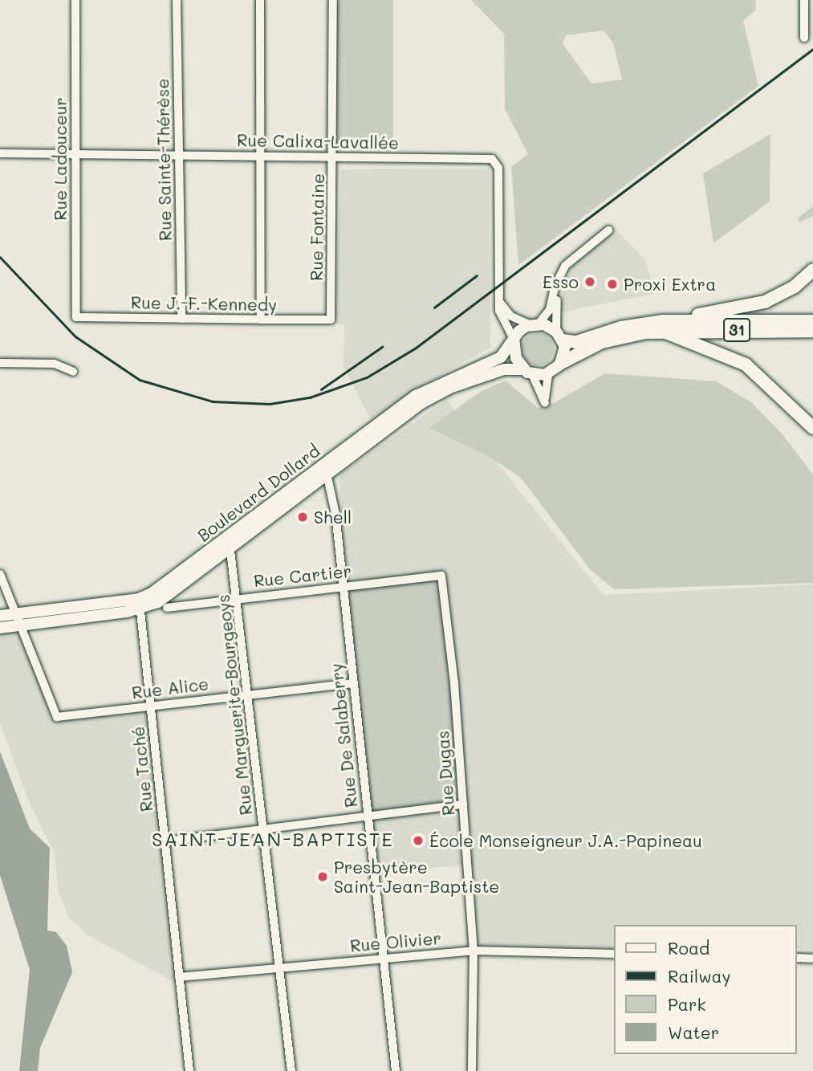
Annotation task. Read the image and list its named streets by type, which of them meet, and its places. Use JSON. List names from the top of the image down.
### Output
{
  "streets": {
    "highway": ["31"],
    "main road": ["Boulevard Dollard"],
    "street": [
      "Rue Calixa-Lavallée",
      "Rue Ladouceur",
      "Rue Sainte-Thérèse",
      "Rue Fontaine",
      "Rue J.-F.-Kennedy",
      "Rue Cartier",
      "Rue Alice",
      "Rue Marguerite-Bourgeoys",
      "Rue De Salaberry",
      "Rue Taché",
      "Rue Dugas",
      "Rue Olivier"
    ]
  },
  "crossings": [
    ["Rue Calixa-Lavallée", "Rue Ladouceur"],
    ["Rue Calixa-Lavallée", "Rue Sainte-Thérèse"],
    ["Rue Calixa-Lavallée", "Rue Fontaine"],
    ["Rue Calixa-Lavallée", "31"],
    ["Rue Calixa-Lavallée", "Boulevard Dollard"],
    ["Rue Ladouceur", "Rue J.-F.-Kennedy"],
    ["Rue Sainte-Thérèse", "Rue J.-F.-Kennedy"],
    ["Rue Fontaine", "Rue J.-F.-Kennedy"],
    ["31", "Boulevard Dollard"],
    ["Boulevard Dollard", "Rue Alice"],
    ["Boulevard Dollard", "Rue Marguerite-Bourgeoys"],
    ["Boulevard Dollard", "Rue De Salaberry"],
    ["Boulevard Dollard", "Rue Taché"],
    ["Rue Cartier", "Rue Marguerite-Bourgeoys"],
    ["Rue Cartier", "Rue De Salaberry"],
    ["Rue Cartier", "Rue Dugas"],
    ["Rue Alice", "Rue Marguerite-Bourgeoys"],
    ["Rue Alice", "Rue De Salaberry"],
    ["Rue Alice", "Rue Taché"],
    ["Rue Marguerite-Bourgeoys", "Rue Olivier"],
    ["Rue De Salaberry", "Rue Olivier"],
    ["Rue Taché", "Rue Olivier"],
    ["Rue Dugas", "Rue Olivier"]
  ],
  "districts": ["SAINT-JEAN-BAPTISTE"],
  "places": [
    "Esso",
    "Proxi Extra",
    "Shell",
    "École Monseigneur J.A.-Papineau",
    "Presbytère Saint-Jean-Baptiste"
  ],
  "legend": [
    "Road",
    "Railway",
    "Park",
    "Water"
  ]
}
